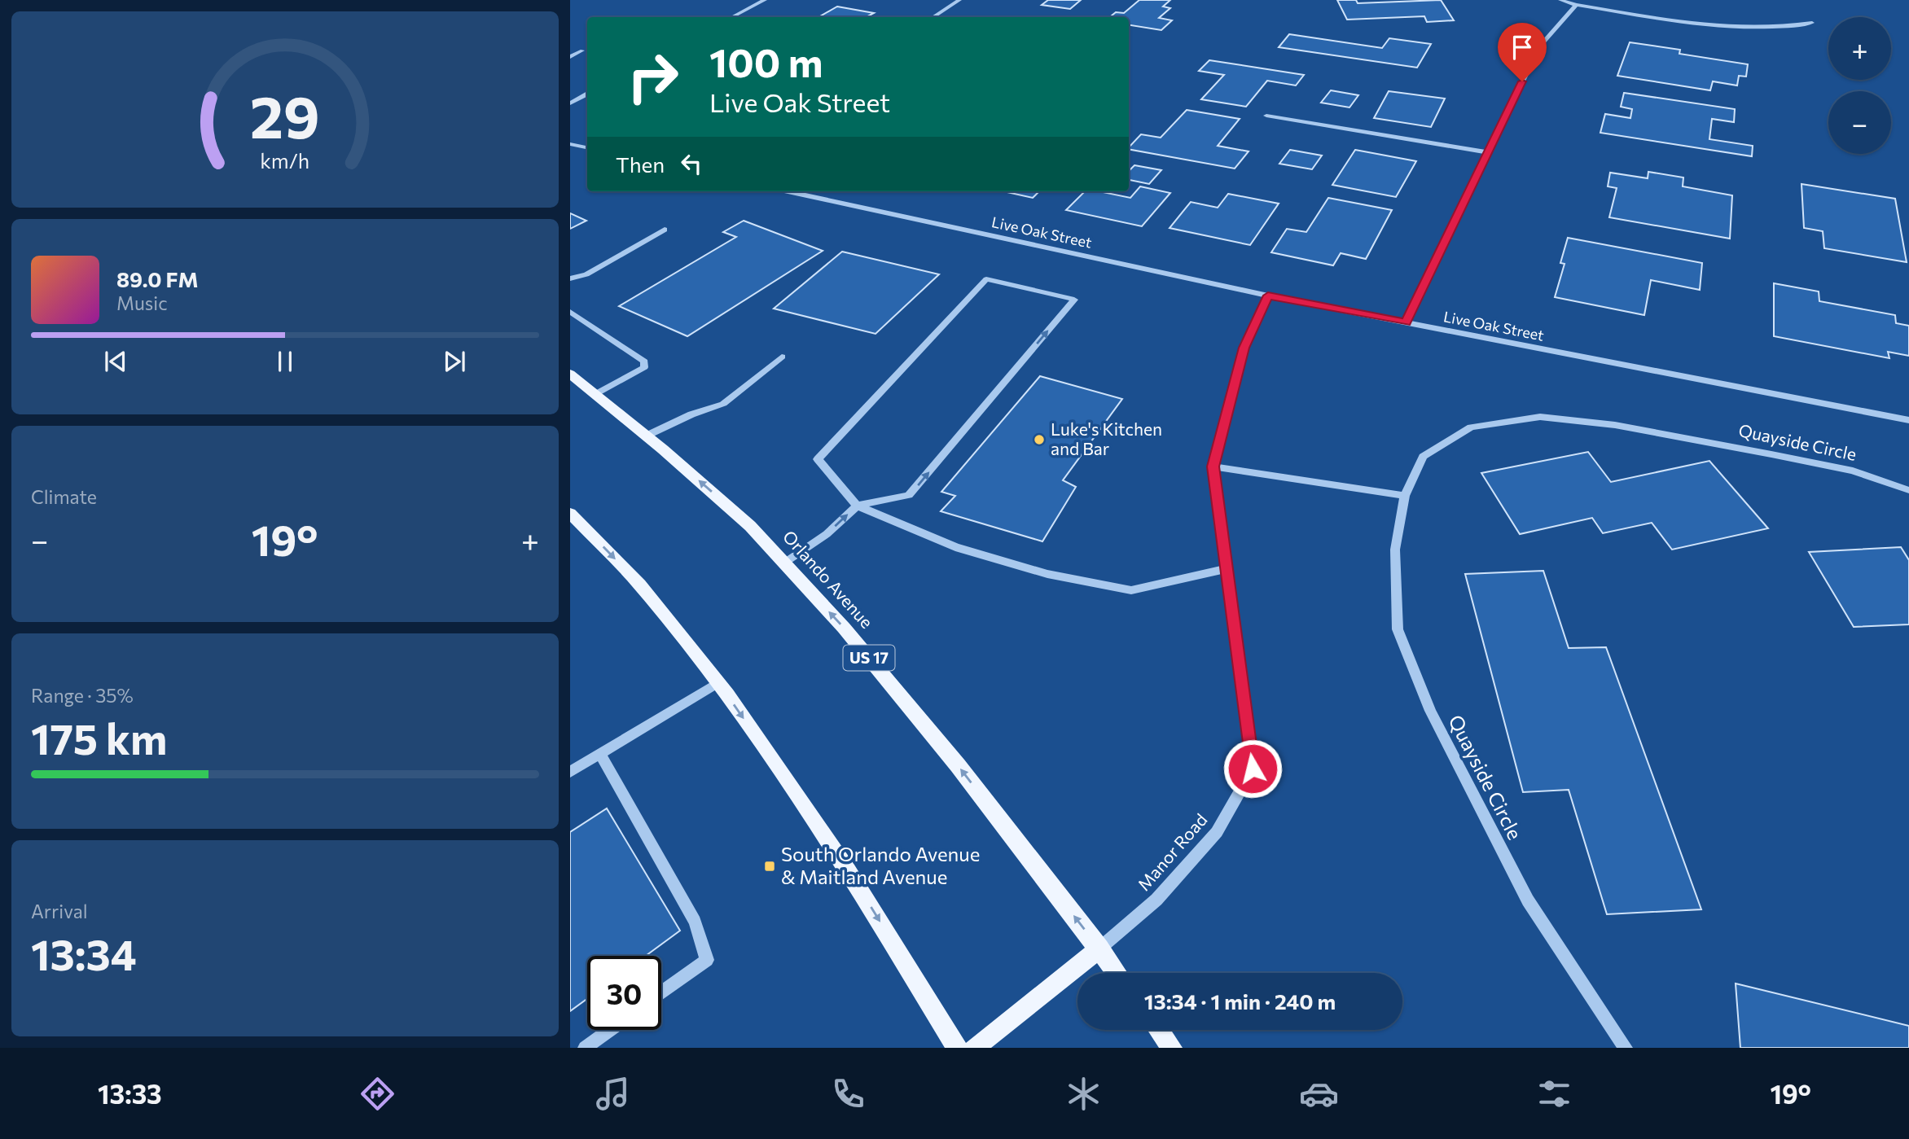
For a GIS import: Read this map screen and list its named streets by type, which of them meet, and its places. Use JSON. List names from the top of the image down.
{
  "streets": {
    "main road": ["Orlando Avenue", "US 17"],
    "street": ["Live Oak Street", "Quayside Circle", "Manor Road"]
  },
  "crossings": [
    ["Live Oak Street", "Manor Road"],
    ["Orlando Avenue", "Manor Road"]
  ],
  "one_way": ["Orlando Avenue"],
  "places": {
    "other": ["Luke's Kitchen and Bar"],
    "transit": ["South Orlando Avenue & Maitland Avenue"]
  },
  "page": {
    "map_buttons": ["+", "−"],
    "turn": ["100 m", "Live Oak Street"],
    "then": "Then",
    "song": ["89.0 FM", "Music"],
    "tile": [
      "Climate",
      ["Range · 35%", "175 km"],
      ["Arrival", "13:34"]
    ],
    "heat": ["−", "19°", "+"],
    "limit": "30",
    "trip": "13:34 · 1 min · 240 m",
    "tabs": ["13:33", "19°"],
    "gauge": ["29", "km/h"]
  }
}
